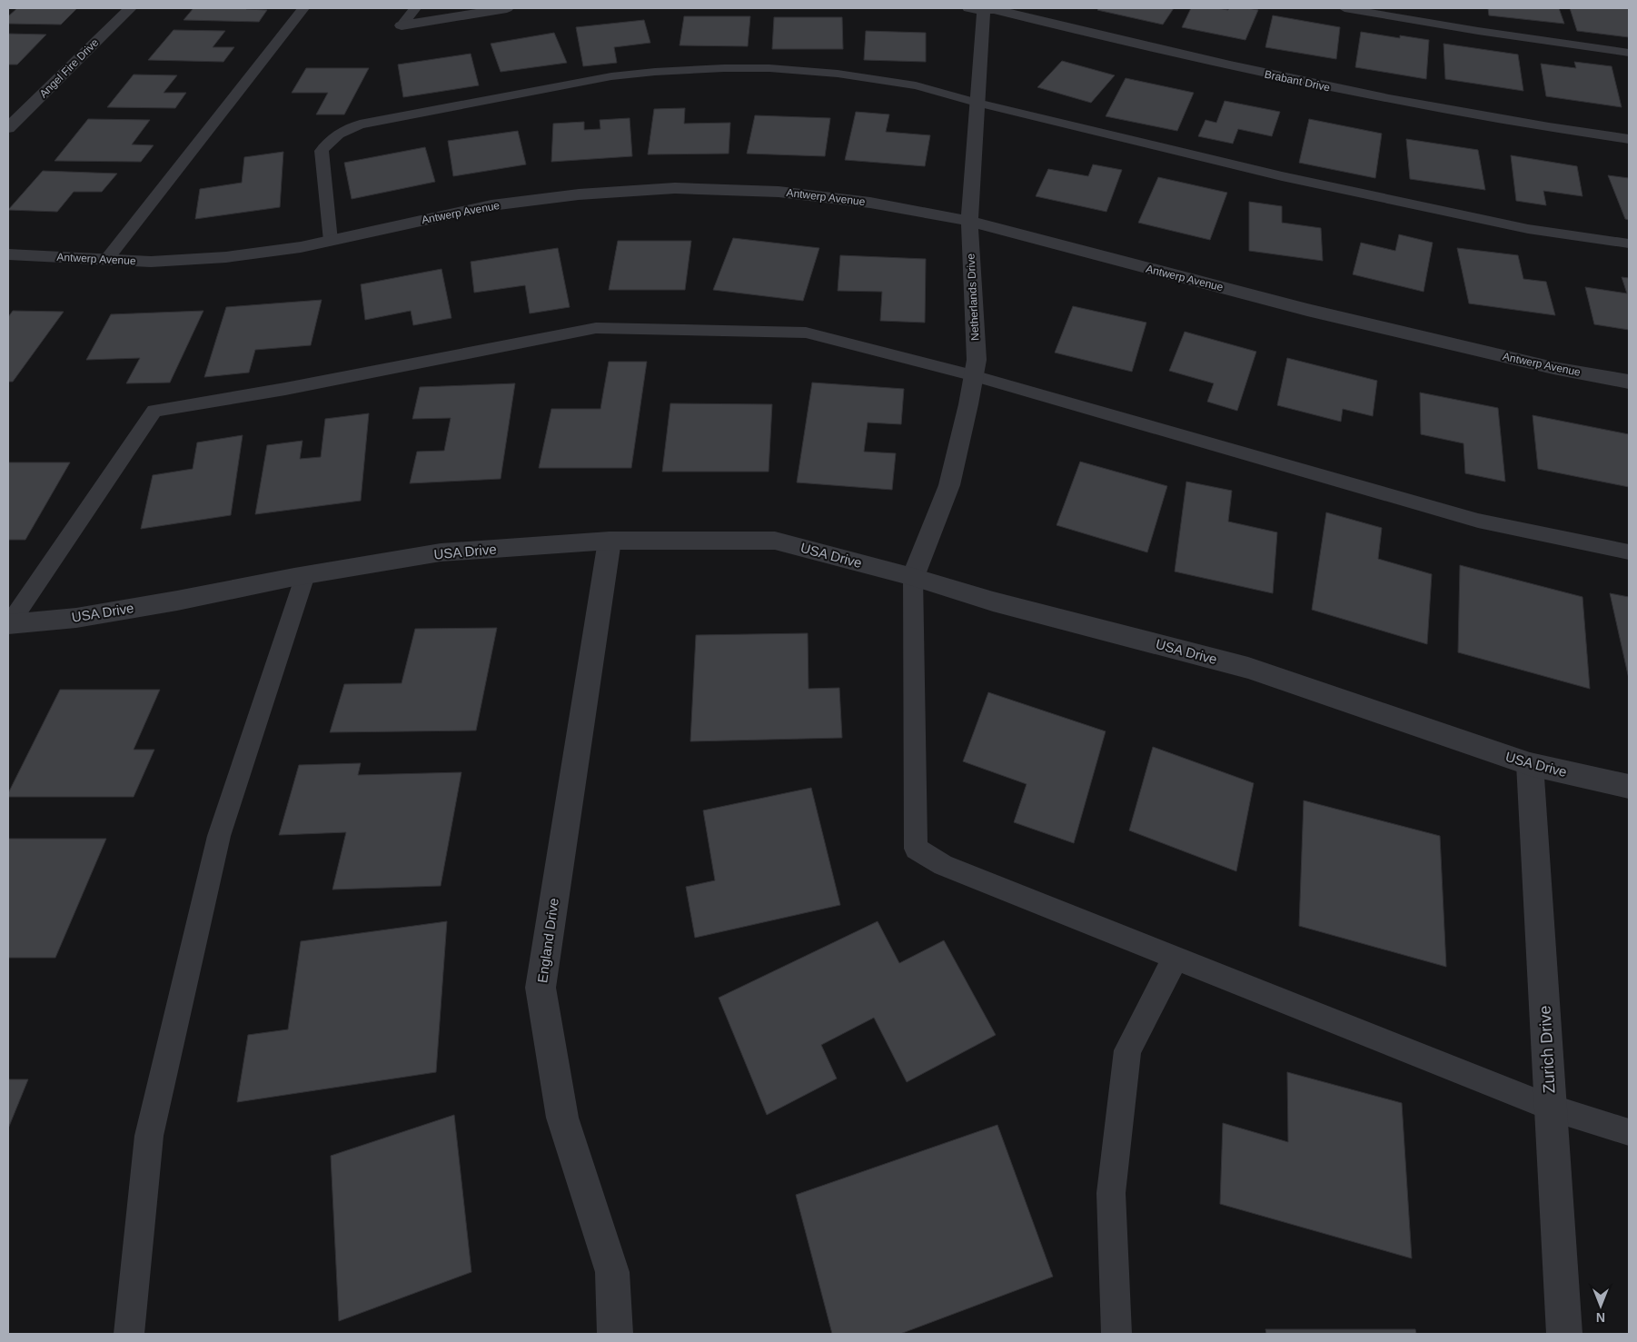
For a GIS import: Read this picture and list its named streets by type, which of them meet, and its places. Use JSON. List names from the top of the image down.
{
  "streets": {
    "street": [
      "Angel Fire Drive",
      "Brabant Drive",
      "Antwerp Avenue",
      "Netherlands Drive",
      "USA Drive",
      "England Drive",
      "Zurich Drive"
    ]
  },
  "crossings": [
    ["Brabant Drive", "Netherlands Drive"],
    ["Antwerp Avenue", "Netherlands Drive"],
    ["Netherlands Drive", "USA Drive"],
    ["USA Drive", "England Drive"],
    ["USA Drive", "Zurich Drive"]
  ],
  "north": "bottom"
}
